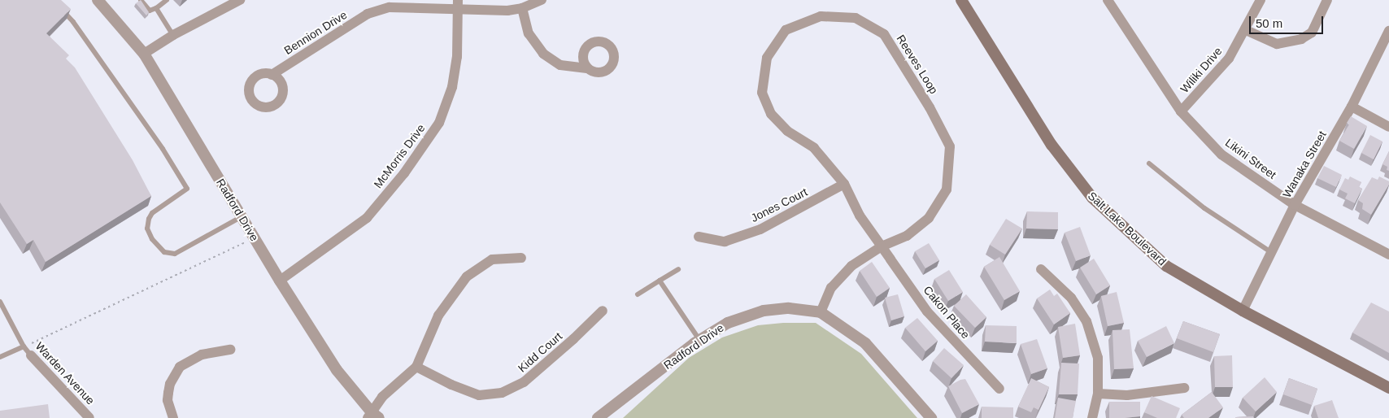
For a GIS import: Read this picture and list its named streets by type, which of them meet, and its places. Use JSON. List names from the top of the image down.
{
  "streets": {
    "main road": ["Salt Lake Boulevard"],
    "street": [
      "Bennion Drive",
      "Reeves Loop",
      "Wiliki Drive",
      "McMorris Drive",
      "Likini Street",
      "Wanaka Street",
      "Jones Court",
      "Radford Drive",
      "Cakon Place",
      "Kidd Court",
      "Warden Avenue"
    ]
  },
  "crossings": [
    ["Bennion Drive", "McMorris Drive"],
    ["Reeves Loop", "Jones Court"],
    ["Reeves Loop", "Radford Drive"],
    ["Reeves Loop", "Cakon Place"],
    ["Wiliki Drive", "Likini Street"],
    ["McMorris Drive", "Radford Drive"],
    ["Likini Street", "Wanaka Street"],
    ["Wanaka Street", "Salt Lake Boulevard"]
  ],
  "scale_bar": "50 m"
}
